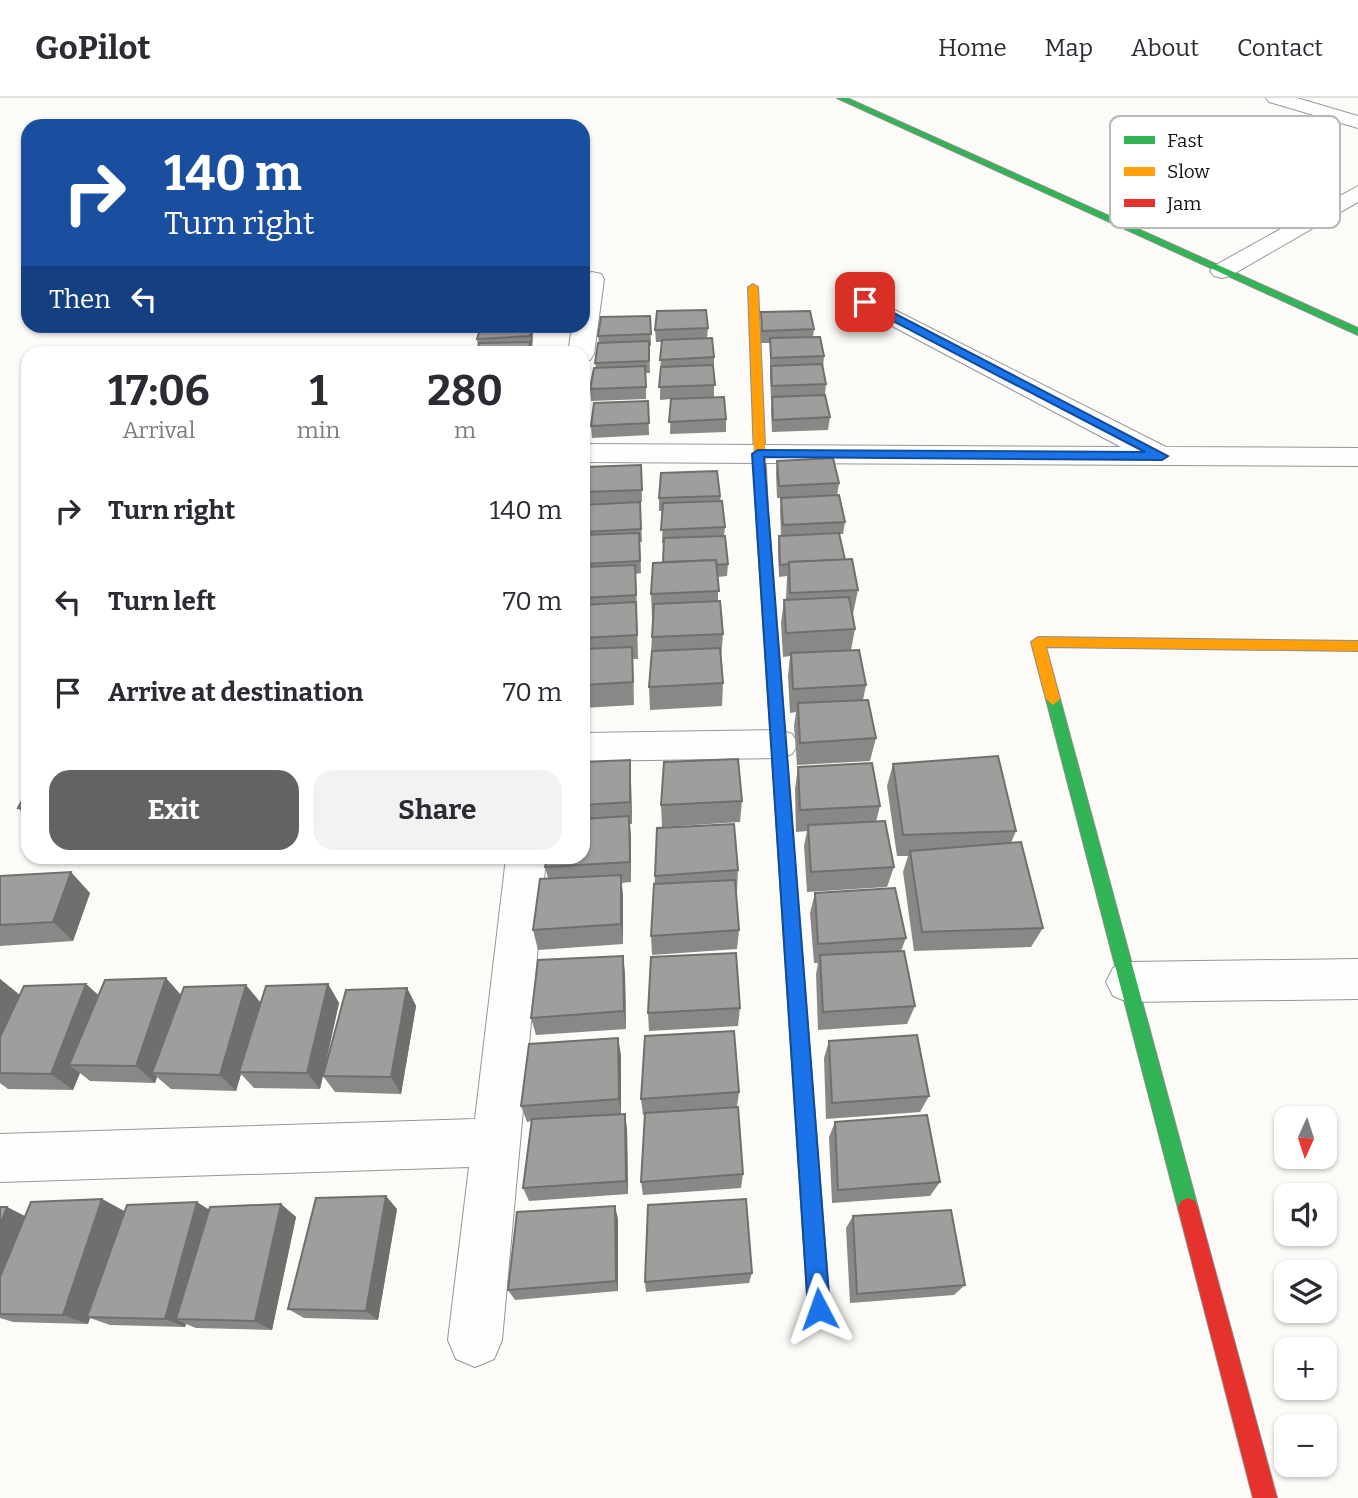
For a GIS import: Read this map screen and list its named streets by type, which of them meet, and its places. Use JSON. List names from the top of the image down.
{
  "legend": ["Fast", "Slow", "Jam"],
  "north": "bottom",
  "page": {
    "header": "GoPilot",
    "nav": [
      "Home",
      "Map",
      "About",
      "Contact"
    ],
    "turn": ["140 m", "Turn right"],
    "then": "Then",
    "eta": [
      "17:06",
      "Arrival",
      "1",
      "min",
      "280",
      "m"
    ],
    "list": [
      {
        "name": "Turn right",
        "value": "140 m"
      },
      {
        "name": "Turn left",
        "value": "70 m"
      },
      {
        "name": "Arrive at destination",
        "value": "70 m"
      }
    ],
    "buttons": ["Exit", "Share"],
    "map_buttons": ["+", "−"]
  }
}
